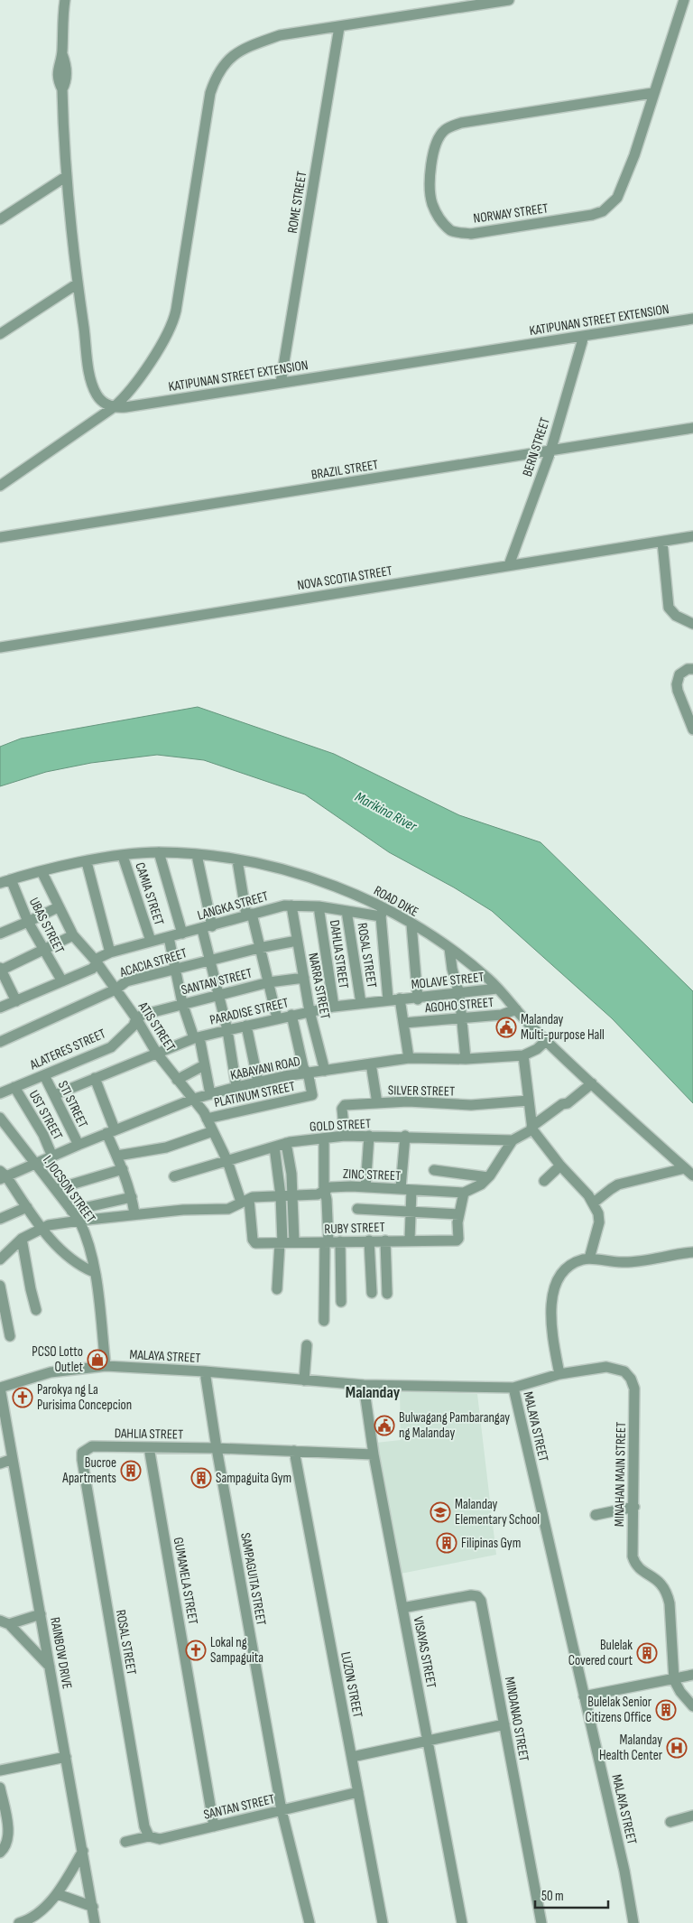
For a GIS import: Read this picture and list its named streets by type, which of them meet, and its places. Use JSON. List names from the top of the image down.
{
  "streets": {
    "street": [
      "ROME STREET",
      "NORWAY STREET",
      "KATIPUNAN STREET EXTENSION",
      "BERN STREET",
      "BRAZIL STREET",
      "NOVA SCOTIA STREET",
      "CAMIA STREET",
      "ROAD DIKE",
      "LANGKA STREET",
      "UBAS STREET",
      "DAHLIA STREET",
      "ROSAL STREET",
      "ACACIA STREET",
      "MOLAVE STREET",
      "SANTAN STREET",
      "NARRA STREET",
      "AGOHO STREET",
      "PARADISE STREET",
      "ATIS STREET",
      "ALATERES STREET",
      "KABAYANI ROAD",
      "SILVER STREET",
      "PLATINUM STREET",
      "STI STREET",
      "UST STREET",
      "GOLD STREET",
      "ZINC STREET",
      "I. JOCSON STREET",
      "RUBY STREET",
      "MALAYA STREET",
      "MINAHAN MAIN STREET",
      "SAMPAGUITA STREET",
      "GUMAMELA STREET",
      "VISAYAS STREET",
      "RAINBOW DRIVE",
      "LUZON STREET",
      "MINDANAO STREET"
    ]
  },
  "crossings": [
    ["ROME STREET", "KATIPUNAN STREET EXTENSION"],
    ["KATIPUNAN STREET EXTENSION", "BERN STREET"],
    ["BERN STREET", "BRAZIL STREET"],
    ["BERN STREET", "NOVA SCOTIA STREET"],
    ["CAMIA STREET", "ROAD DIKE"],
    ["CAMIA STREET", "LANGKA STREET"],
    ["ROAD DIKE", "LANGKA STREET"],
    ["ROAD DIKE", "UBAS STREET"],
    ["ROAD DIKE", "MOLAVE STREET"],
    ["ROAD DIKE", "AGOHO STREET"],
    ["ROAD DIKE", "ATIS STREET"],
    ["ROAD DIKE", "KABAYANI ROAD"],
    ["LANGKA STREET", "UBAS STREET"],
    ["LANGKA STREET", "DAHLIA STREET"],
    ["LANGKA STREET", "ROSAL STREET"],
    ["LANGKA STREET", "NARRA STREET"],
    ["LANGKA STREET", "ATIS STREET"],
    ["DAHLIA STREET", "ROSAL STREET"],
    ["DAHLIA STREET", "PARADISE STREET"],
    ["DAHLIA STREET", "SAMPAGUITA STREET"],
    ["DAHLIA STREET", "GUMAMELA STREET"],
    ["ROSAL STREET", "SANTAN STREET"],
    ["ROSAL STREET", "PARADISE STREET"],
    ["ACACIA STREET", "NARRA STREET"],
    ["ACACIA STREET", "ATIS STREET"],
    ["MOLAVE STREET", "PARADISE STREET"],
    ["SANTAN STREET", "NARRA STREET"],
    ["SANTAN STREET", "ATIS STREET"],
    ["SANTAN STREET", "ALATERES STREET"],
    ["SANTAN STREET", "SAMPAGUITA STREET"],
    ["SANTAN STREET", "GUMAMELA STREET"],
    ["SANTAN STREET", "LUZON STREET"],
    ["NARRA STREET", "PARADISE STREET"],
    ["NARRA STREET", "KABAYANI ROAD"],
    ["PARADISE STREET", "ATIS STREET"],
    ["PARADISE STREET", "STI STREET"],
    ["ATIS STREET", "ALATERES STREET"],
    ["ATIS STREET", "KABAYANI ROAD"],
    ["ATIS STREET", "PLATINUM STREET"],
    ["ATIS STREET", "GOLD STREET"],
    ["ATIS STREET", "ZINC STREET"],
    ["ATIS STREET", "RUBY STREET"],
    ["ALATERES STREET", "STI STREET"],
    ["ALATERES STREET", "UST STREET"],
    ["KABAYANI ROAD", "PLATINUM STREET"],
    ["KABAYANI ROAD", "STI STREET"],
    ["KABAYANI ROAD", "UST STREET"],
    ["KABAYANI ROAD", "I. JOCSON STREET"],
    ["SILVER STREET", "GOLD STREET"],
    ["ZINC STREET", "I. JOCSON STREET"],
    ["I. JOCSON STREET", "MALAYA STREET"],
    ["MALAYA STREET", "MINAHAN MAIN STREET"],
    ["MALAYA STREET", "SAMPAGUITA STREET"],
    ["MALAYA STREET", "VISAYAS STREET"],
    ["MALAYA STREET", "RAINBOW DRIVE"],
    ["VISAYAS STREET", "MINDANAO STREET"]
  ],
  "districts": ["Malanday"],
  "water": ["Marikina River"],
  "places": {
    "public building": ["Malanday Multi-purpose Hall", "Bulwagang Pambarangay ng Malanday"],
    "shop": ["PCSO Lotto Outlet"],
    "church": ["Parokya ng La Purisima Concepcion", "Lokal ng Sampaguita"],
    "building": [
      "Bucroe Apartments",
      "Sampaguita Gym",
      "Filipinas Gym",
      "Bulelak Covered court",
      "Bulelak Senior Citizens Office"
    ],
    "school or university": ["Malanday Elementary School"],
    "hospital": ["Malanday Health Center"]
  },
  "scale_bar": "50 m"
}
